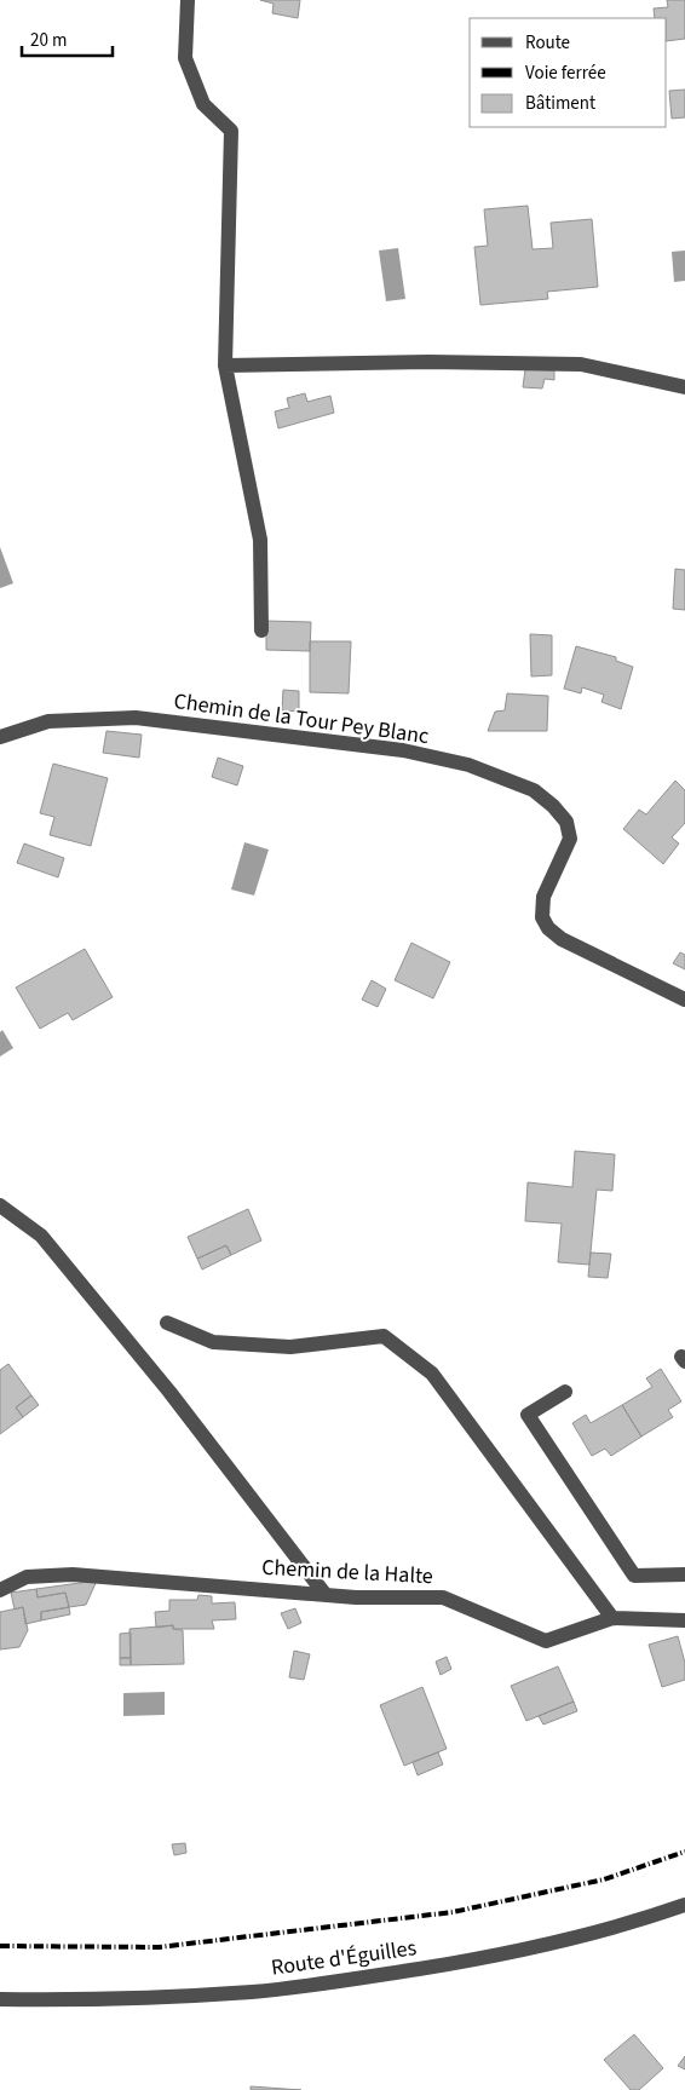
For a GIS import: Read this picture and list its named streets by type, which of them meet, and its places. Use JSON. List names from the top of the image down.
{
  "streets": {
    "street": ["Chemin de la Tour Pey Blanc", "Chemin de la Halte", "Route d'Éguilles"]
  },
  "legend": ["Route", "Voie ferrée", "Bâtiment"],
  "scale_bar": "20 m"
}
